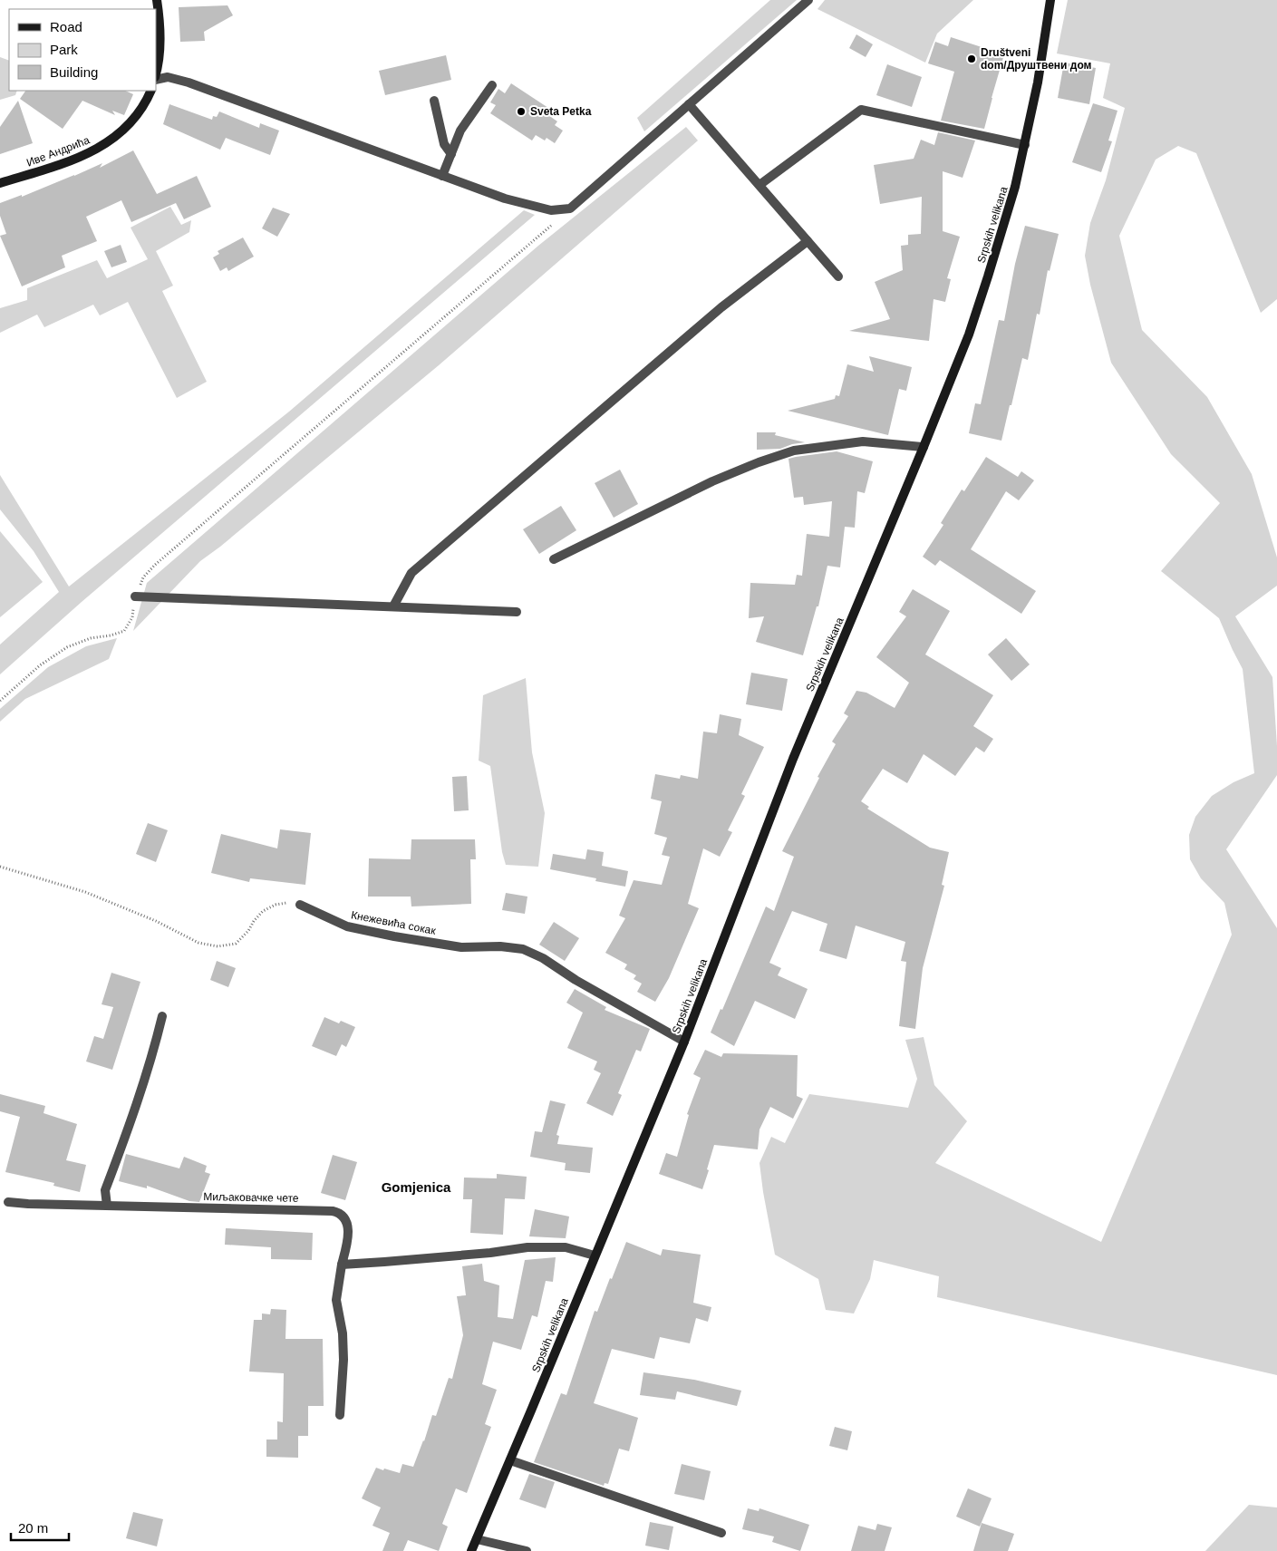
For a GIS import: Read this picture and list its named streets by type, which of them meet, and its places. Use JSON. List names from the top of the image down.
{
  "streets": {
    "main road": ["Иве Андрића", "Srpskih velikana"],
    "street": ["Кнежевића сокак", "Миљаковачке чете"]
  },
  "crossings": [
    ["Srpskih velikana", "Кнежевића сокак"]
  ],
  "districts": ["Gomjenica"],
  "places": ["Društveni dom/Друштвени дом", "Sveta Petka"],
  "legend": ["Road", "Park", "Building"],
  "scale_bar": "20 m"
}
